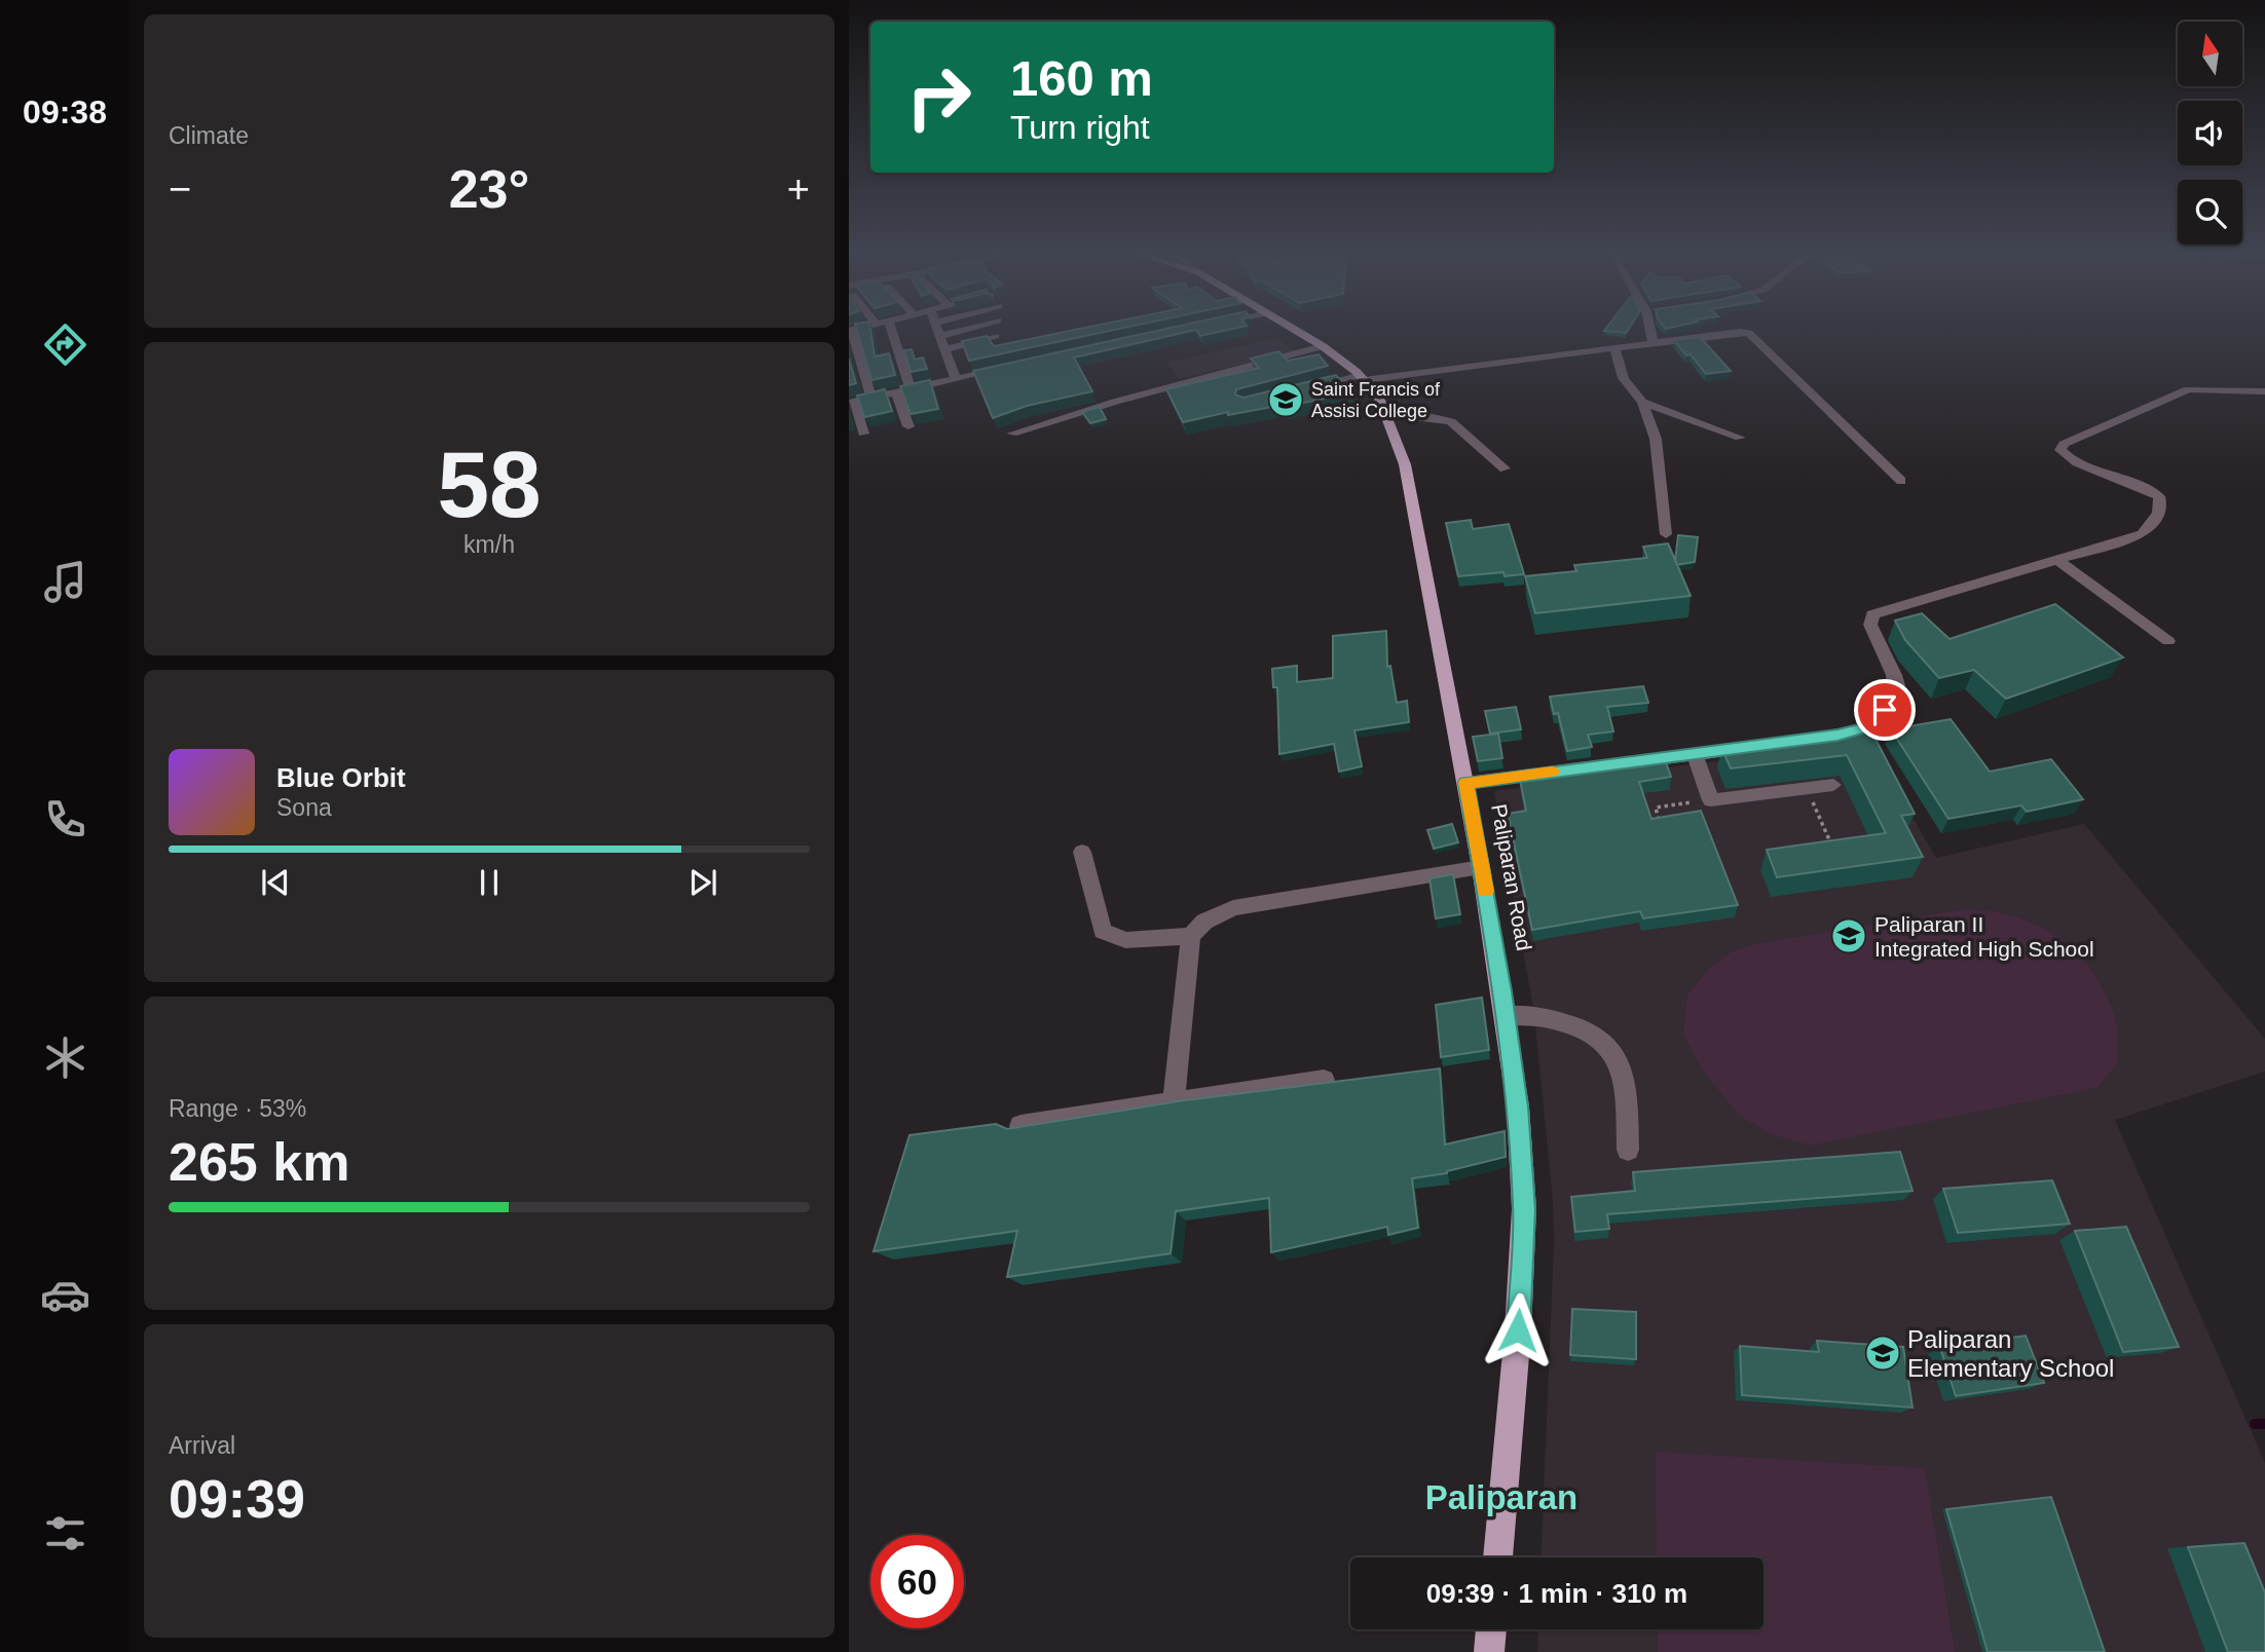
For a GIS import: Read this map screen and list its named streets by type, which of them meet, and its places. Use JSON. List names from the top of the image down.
{
  "streets": {
    "main road": ["Paliparan Road"]
  },
  "districts": ["Paliparan"],
  "places": {
    "school or university": ["Saint Francis of Assisi College", "Paliparan II Integrated High School", "Paliparan Elementary School"]
  },
  "north": "top",
  "page": {
    "tabs": "09:38",
    "tile": [
      "Climate",
      ["58", "km/h"],
      ["Range · 53%", "265 km"],
      ["Arrival", "09:39"]
    ],
    "turn": ["160 m", "Turn right"],
    "heat": ["−", "23°", "+"],
    "song": ["Blue Orbit", "Sona"],
    "limit": "60",
    "trip": "09:39 · 1 min · 310 m"
  }
}
